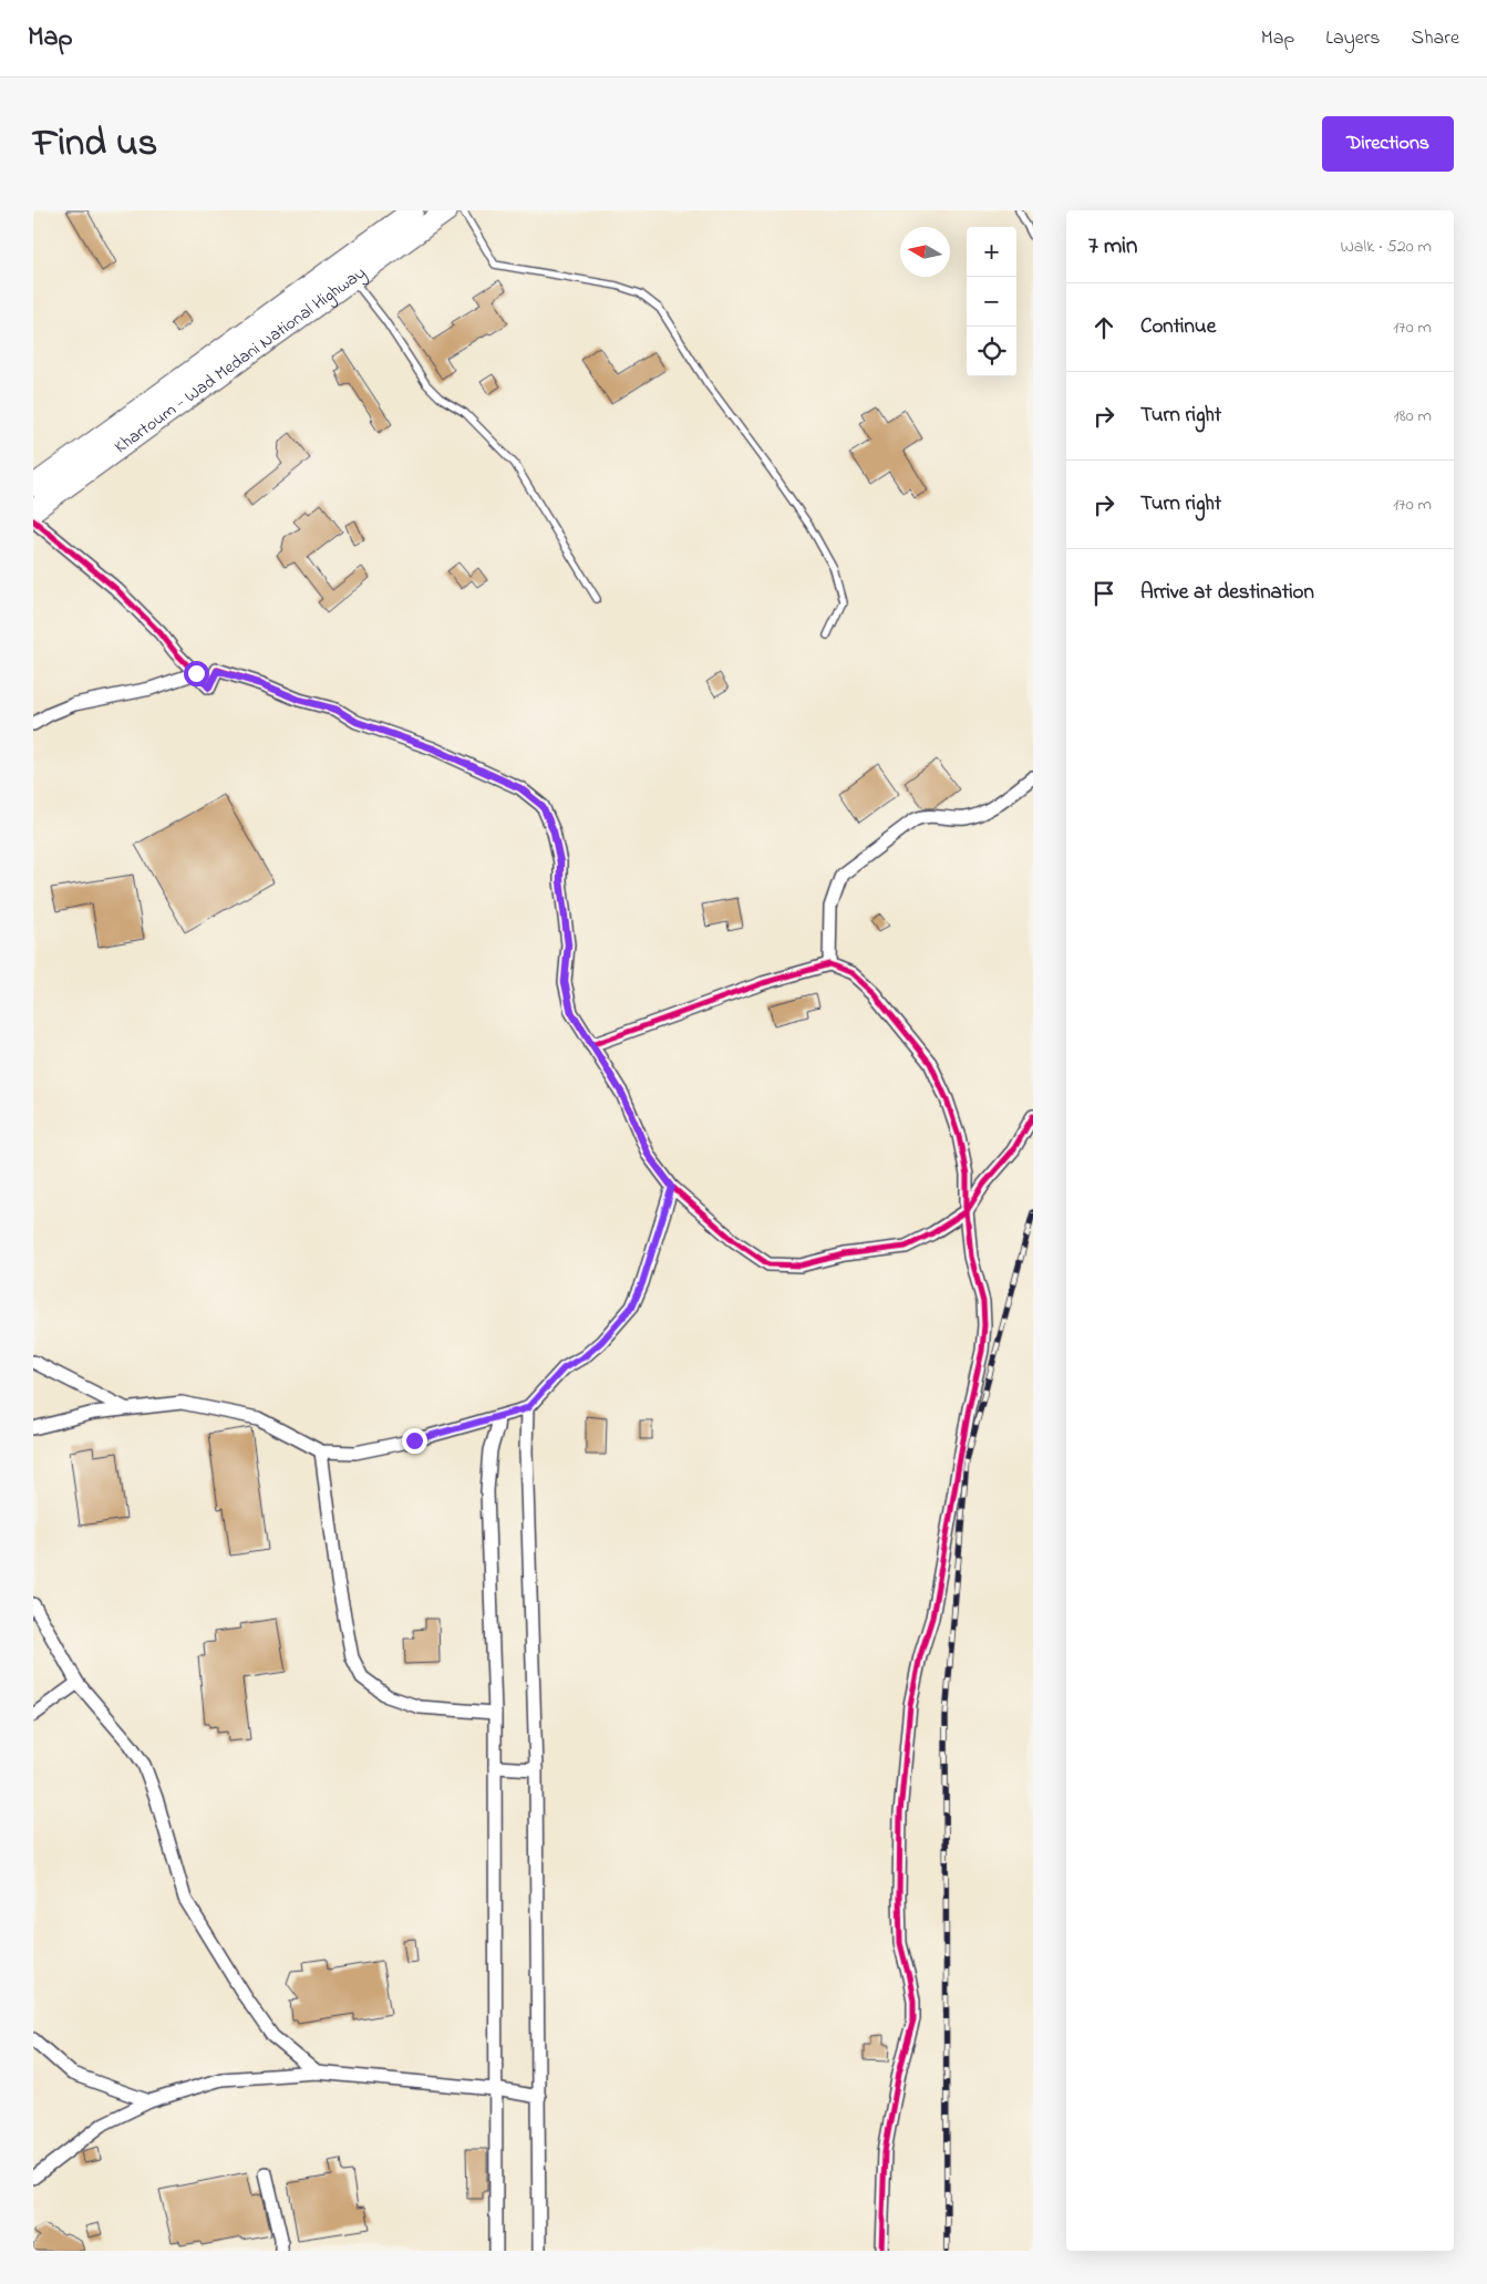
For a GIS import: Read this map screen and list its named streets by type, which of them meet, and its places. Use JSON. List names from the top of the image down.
{
  "streets": {
    "highway": ["Khartoum - Wad Medani National Highway"]
  },
  "north": "left",
  "page": {
    "header": "Map",
    "nav": ["Map", "Layers", "Share"],
    "title": "Find us",
    "buttons": "Directions",
    "heading": ["7 min", "Walk · 520 m"],
    "map_buttons": ["+", "−"],
    "list": [
      ["Continue", "170 m"],
      ["Turn right", "180 m"],
      ["Turn right", "170 m"],
      "Arrive at destination"
    ]
  }
}
